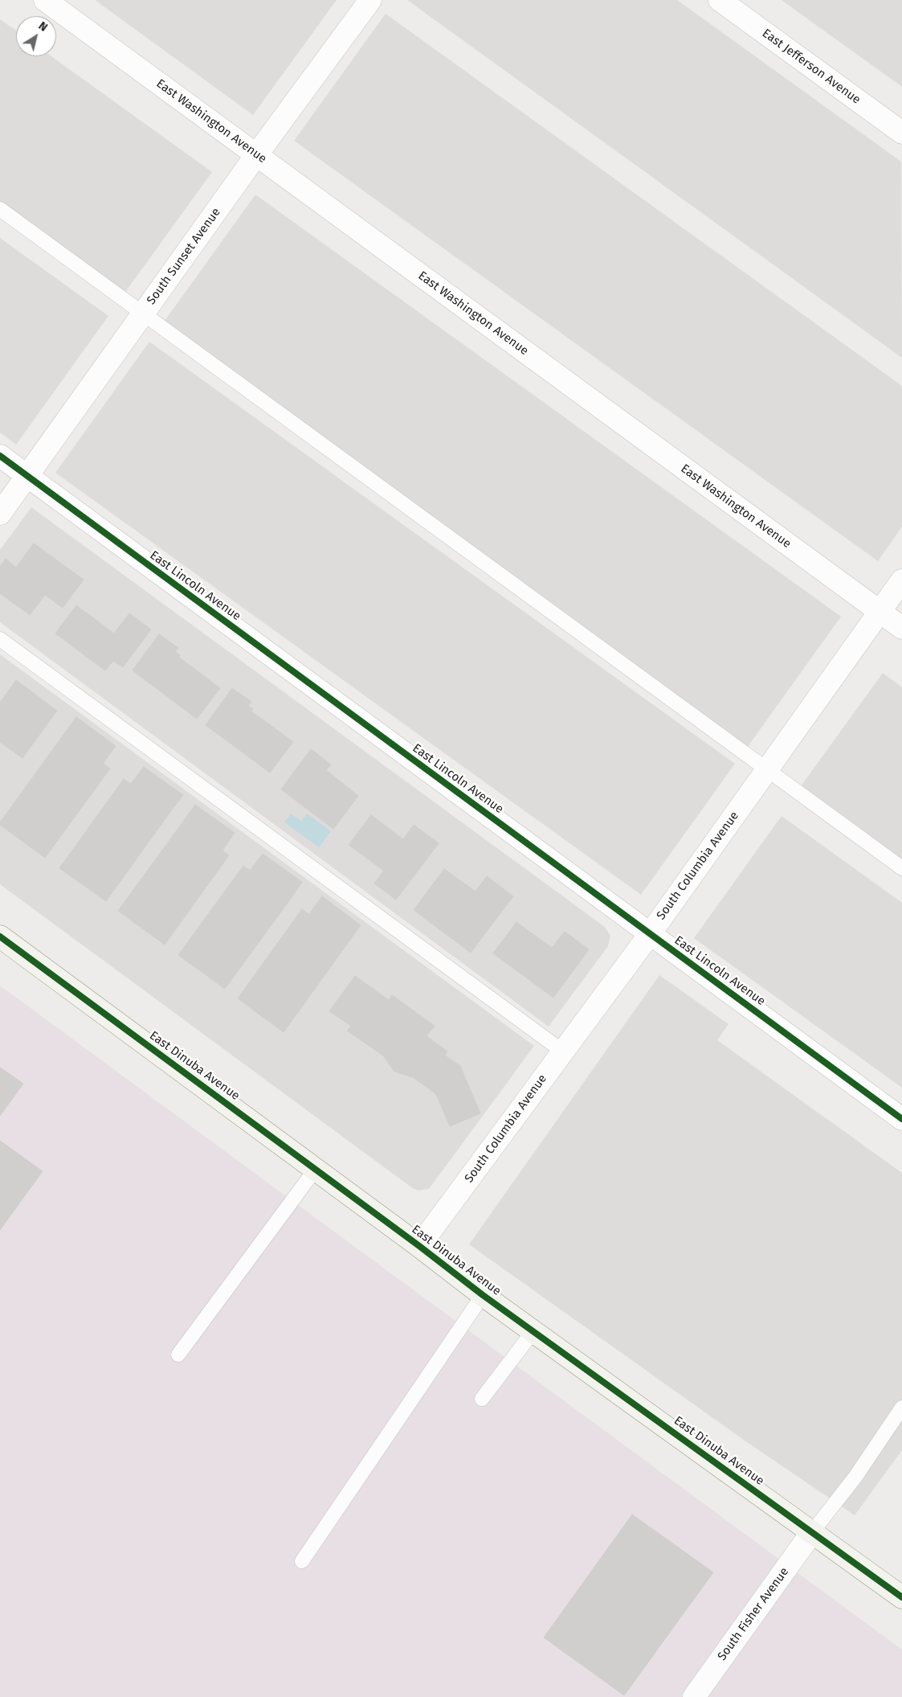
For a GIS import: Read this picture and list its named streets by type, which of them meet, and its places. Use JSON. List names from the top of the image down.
{
  "streets": {
    "street": [
      "East Jefferson Avenue",
      "East Washington Avenue",
      "South Sunset Avenue",
      "East Lincoln Avenue",
      "South Columbia Avenue",
      "East Dinuba Avenue",
      "South Fisher Avenue"
    ]
  },
  "crossings": [
    ["East Washington Avenue", "South Sunset Avenue"],
    ["East Washington Avenue", "South Columbia Avenue"],
    ["South Sunset Avenue", "East Lincoln Avenue"],
    ["East Lincoln Avenue", "South Columbia Avenue"],
    ["South Columbia Avenue", "East Dinuba Avenue"],
    ["East Dinuba Avenue", "South Fisher Avenue"]
  ],
  "north": "top right"
}
